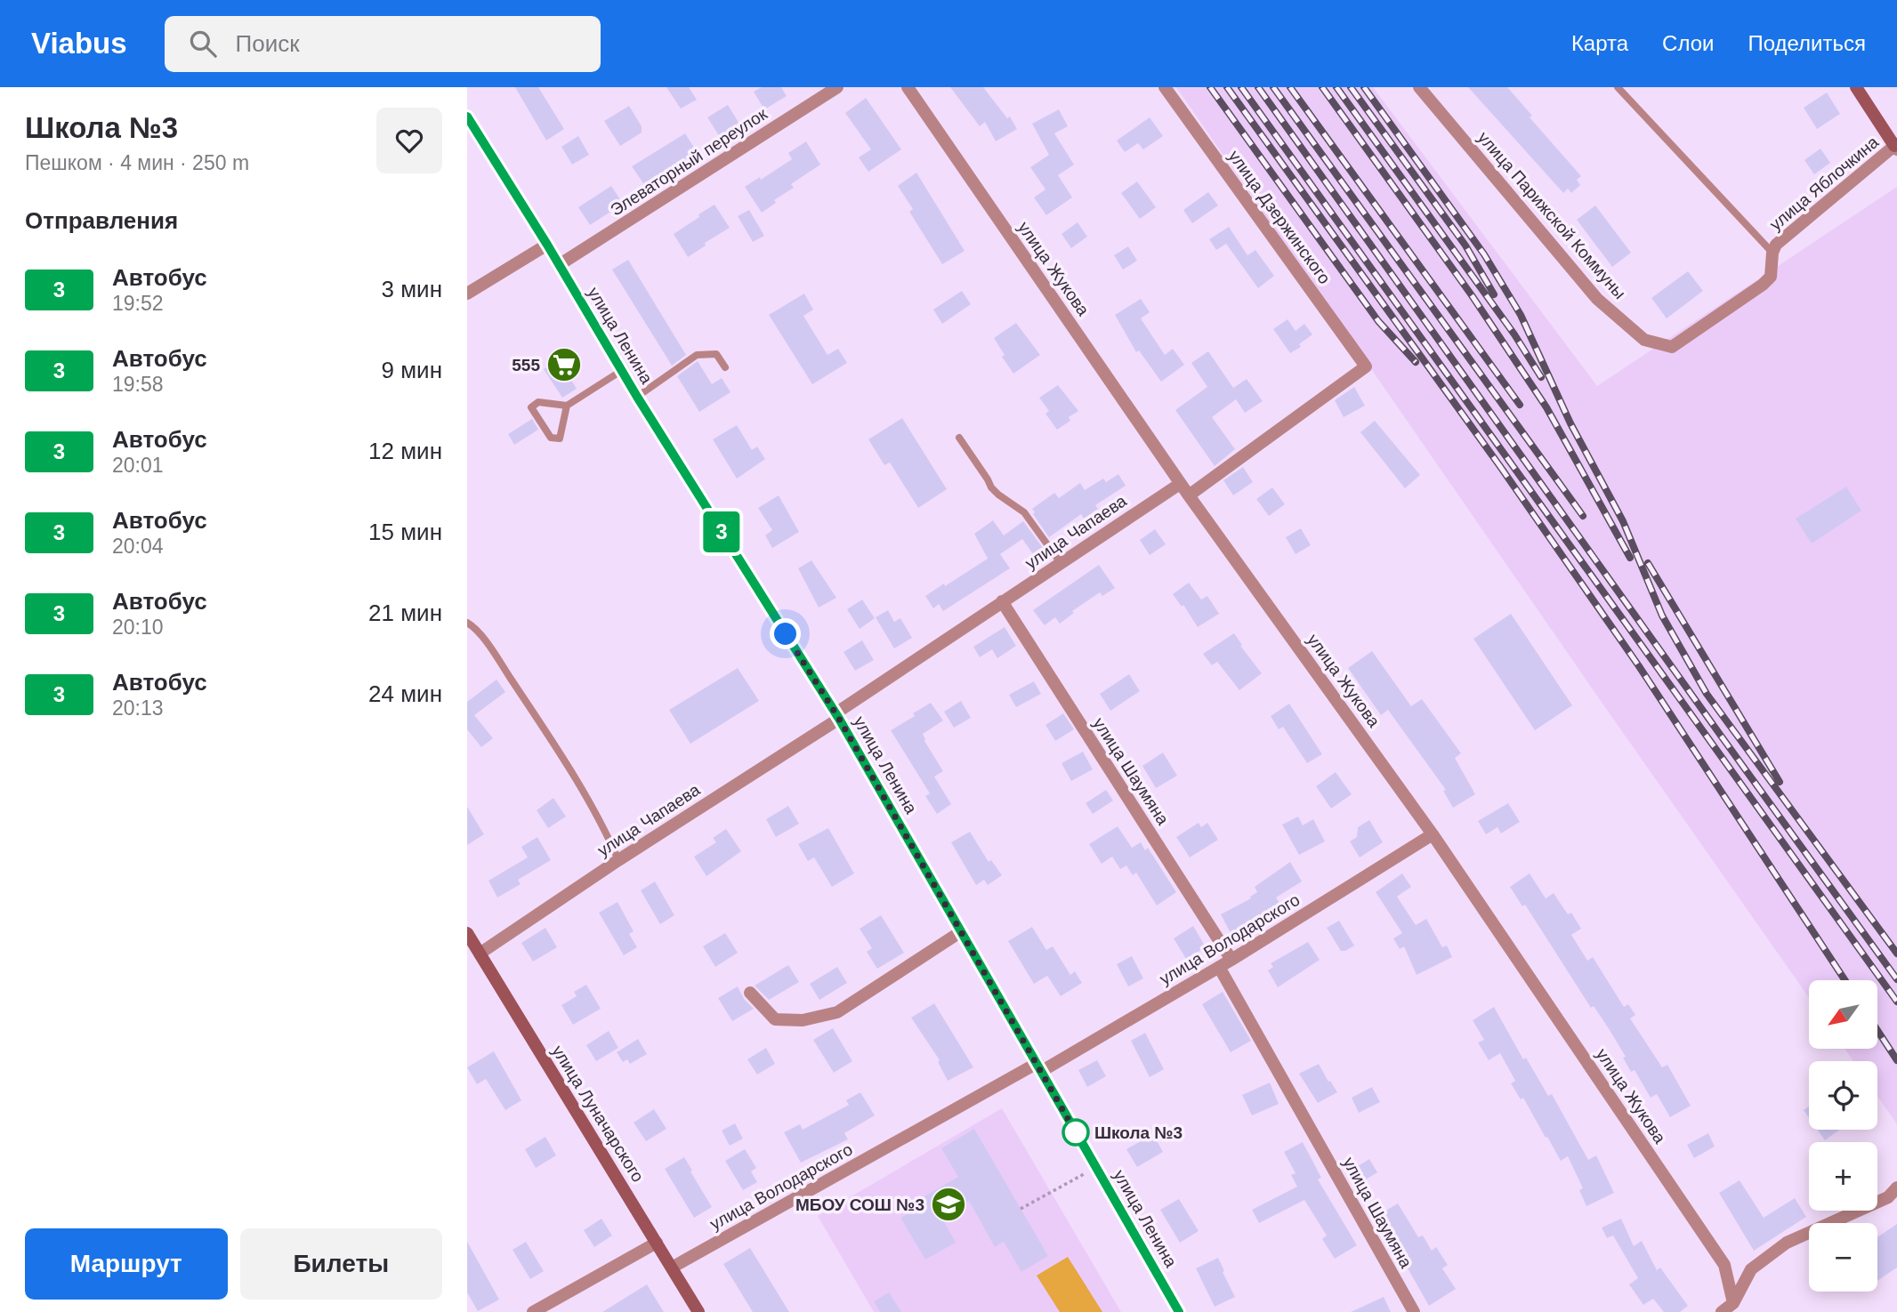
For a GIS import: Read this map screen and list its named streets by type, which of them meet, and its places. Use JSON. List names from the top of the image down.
{
  "streets": {
    "main road": ["улица Ленина", "улица Луначарского"],
    "street": [
      "Элеваторный переулок",
      "улица Яблочкина",
      "улица Парижской Коммуны",
      "улица Дзержинского",
      "улица Жукова",
      "улица Чапаева",
      "улица Шаумяна",
      "улица Володарского"
    ]
  },
  "crossings": [
    ["Элеваторный переулок", "улица Ленина"],
    ["улица Яблочкина", "улица Парижской Коммуны"],
    ["улица Дзержинского", "улица Жукова"],
    ["улица Жукова", "улица Чапаева"],
    ["улица Жукова", "улица Володарского"],
    ["улица Ленина", "улица Чапаева"],
    ["улица Ленина", "улица Володарского"],
    ["улица Чапаева", "улица Шаумяна"],
    ["улица Чапаева", "улица Луначарского"],
    ["улица Шаумяна", "улица Володарского"],
    ["улица Володарского", "улица Луначарского"]
  ],
  "places": {
    "supermarket": ["555"],
    "other": ["Школа №3"],
    "school or university": ["МБОУ СОШ №3"]
  },
  "lines": ["bus line 3"],
  "north": "bottom left",
  "page": {
    "header": "Viabus",
    "search": "Поиск",
    "nav": ["Карта", "Слои", "Поделиться"],
    "heading": [
      ["Школа №3", "Пешком · 4 мин · 250 m"],
      "Отправления"
    ],
    "on_map": "3",
    "list": [
      {
        "mark": "3",
        "name": "Автобус",
        "note": "19:52",
        "value": "3 мин"
      },
      {
        "mark": "3",
        "name": "Автобус",
        "note": "19:58",
        "value": "9 мин"
      },
      {
        "mark": "3",
        "name": "Автобус",
        "note": "20:01",
        "value": "12 мин"
      },
      {
        "mark": "3",
        "name": "Автобус",
        "note": "20:04",
        "value": "15 мин"
      },
      {
        "mark": "3",
        "name": "Автобус",
        "note": "20:10",
        "value": "21 мин"
      },
      {
        "mark": "3",
        "name": "Автобус",
        "note": "20:13",
        "value": "24 мин"
      }
    ],
    "map_buttons": ["+", "−"],
    "buttons": ["Маршрут", "Билеты"]
  }
}
